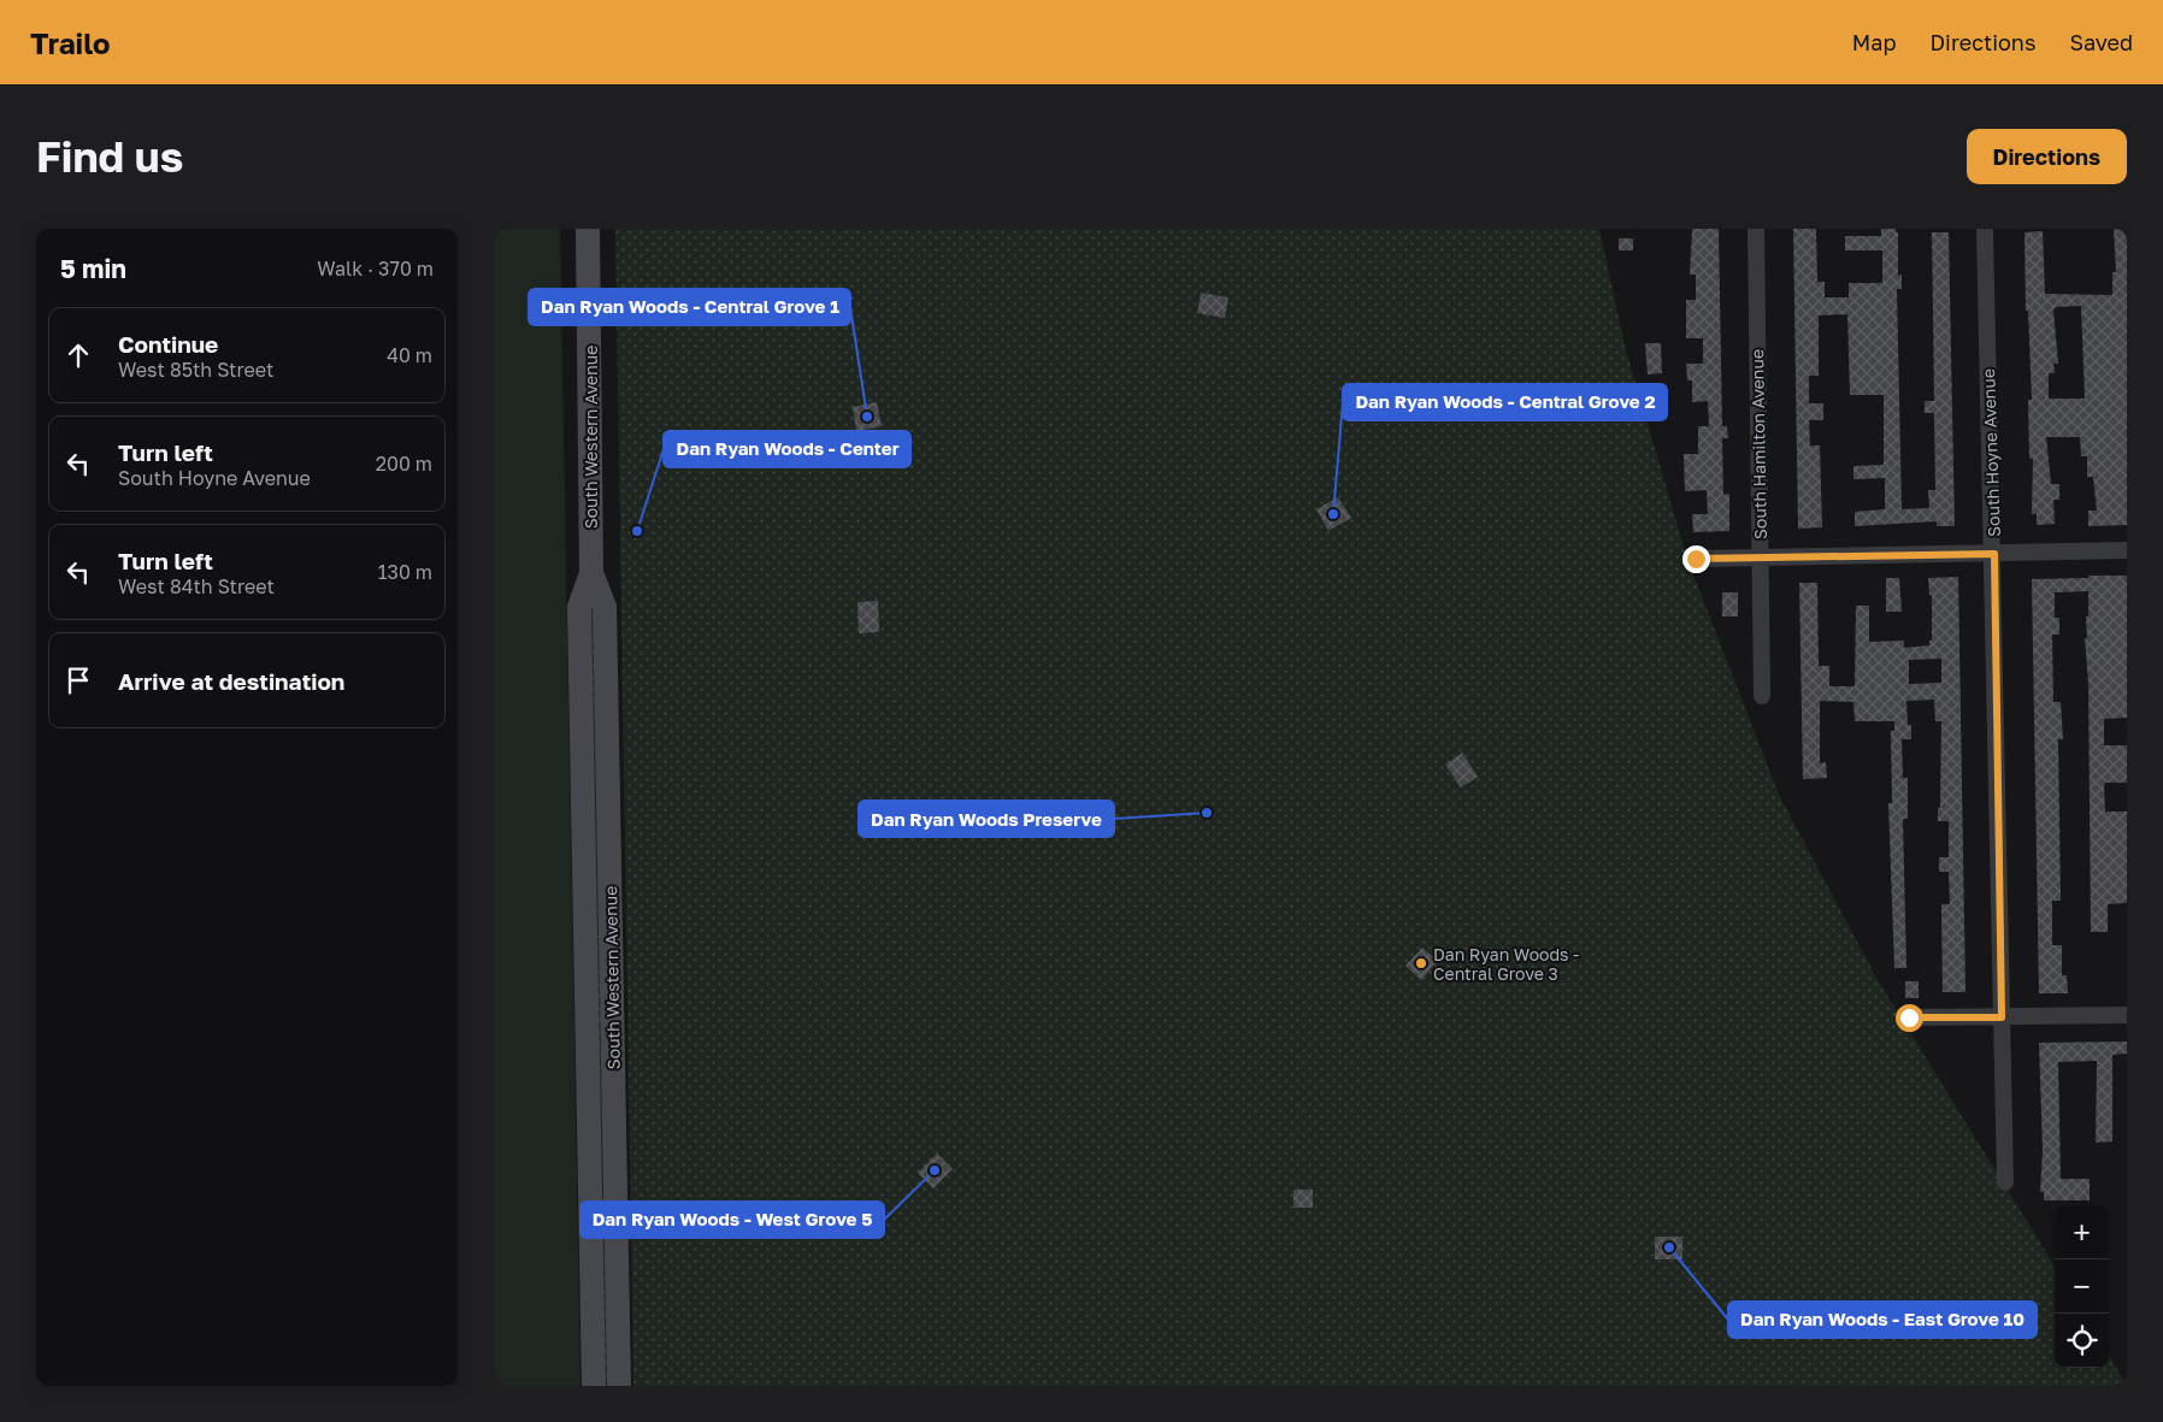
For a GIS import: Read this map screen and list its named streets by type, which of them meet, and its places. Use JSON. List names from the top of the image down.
{
  "streets": {
    "main road": ["South Western Avenue"],
    "street": ["South Hamilton Avenue", "South Hoyne Avenue"]
  },
  "places": [
    "Dan Ryan Woods - Central Grove 1",
    "Dan Ryan Woods - Central Grove 2",
    "Dan Ryan Woods - Center",
    "Dan Ryan Woods Preserve",
    "Dan Ryan Woods - Central Grove 3",
    "Dan Ryan Woods - West Grove 5",
    "Dan Ryan Woods - East Grove 10"
  ],
  "page": {
    "header": "Trailo",
    "nav": ["Map", "Directions", "Saved"],
    "buttons": "Directions",
    "title": "Find us",
    "heading": ["5 min", "Walk · 370 m"],
    "list": [
      ["Continue", "West 85th Street", "40 m"],
      ["Turn left", "South Hoyne Avenue", "200 m"],
      ["Turn left", "West 84th Street", "130 m"],
      "Arrive at destination"
    ],
    "map_buttons": ["+", "−"]
  }
}
